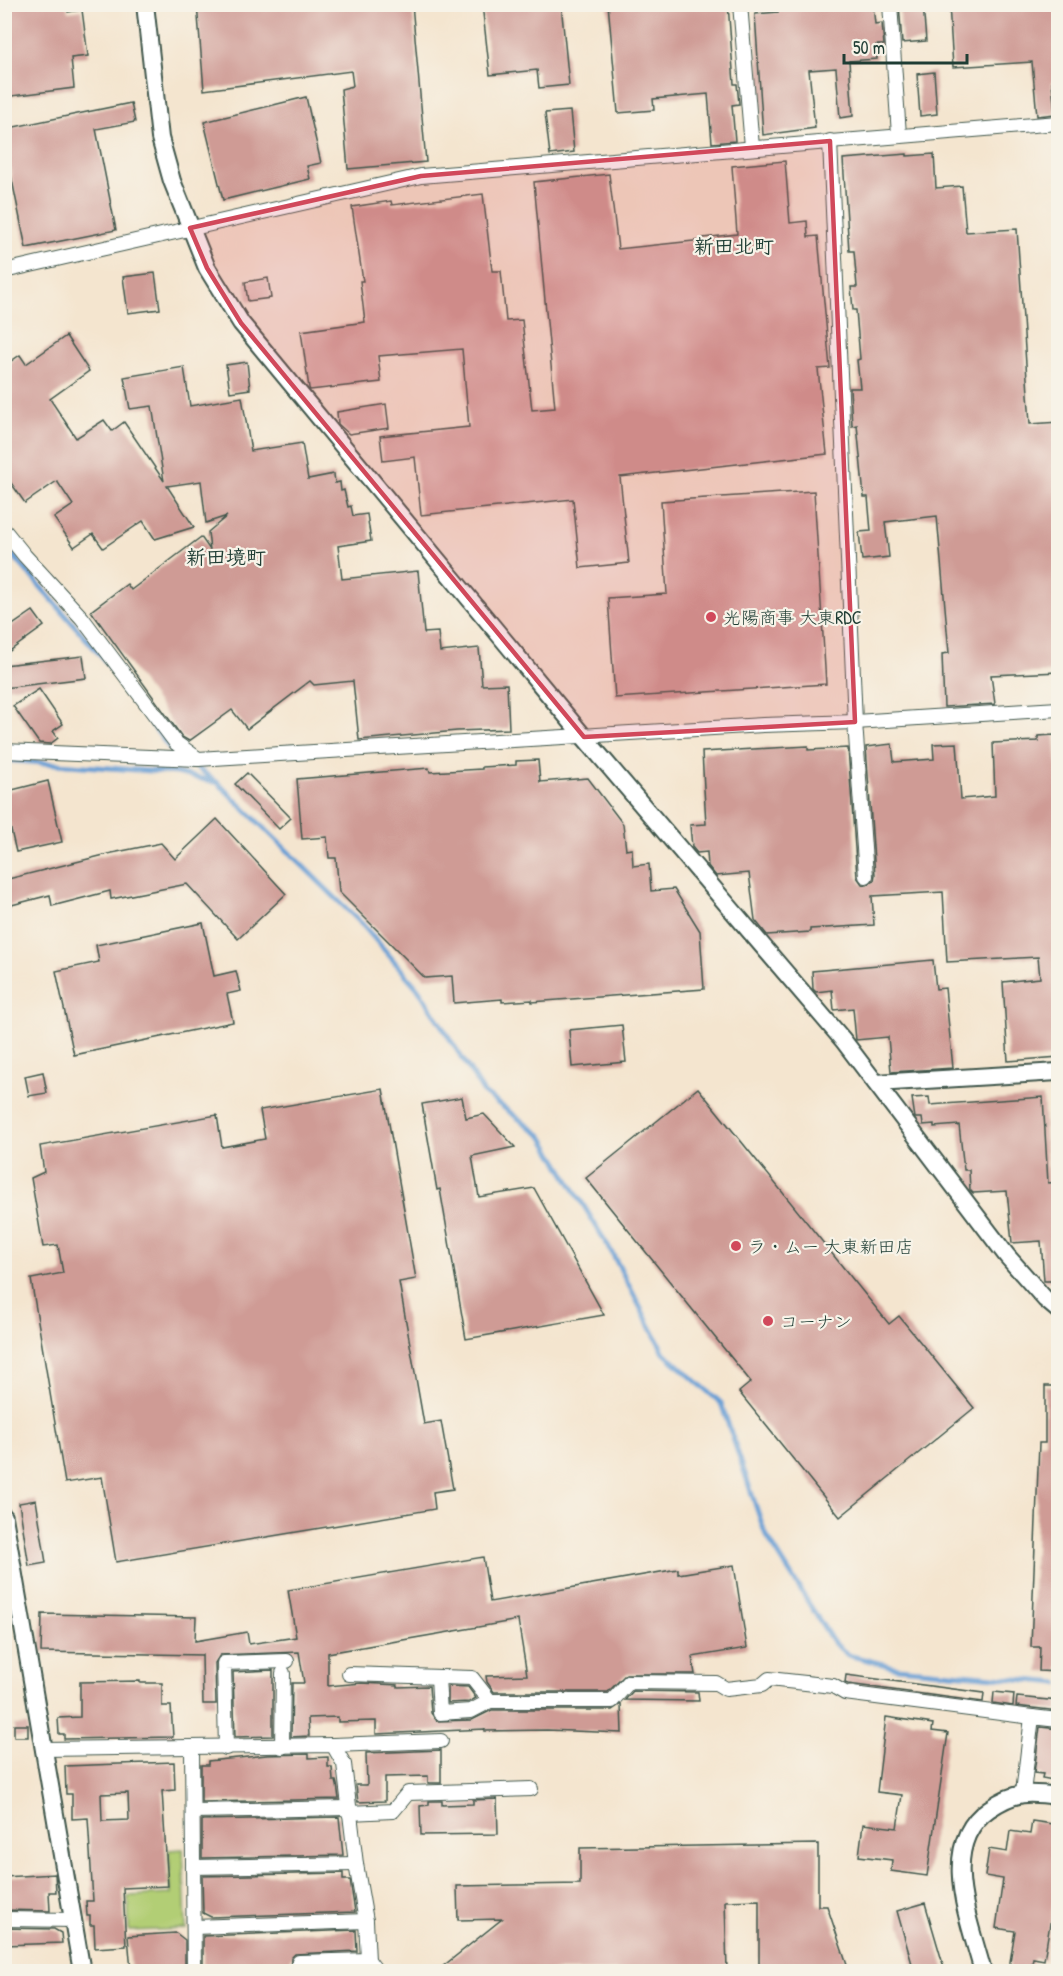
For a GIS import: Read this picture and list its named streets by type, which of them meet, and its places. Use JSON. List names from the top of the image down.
{
  "districts": ["新田北町", "新田境町"],
  "places": ["光陽商事 大東RDC", "ラ・ムー 大東新田店", "コーナン"],
  "scale_bar": "50 m"
}
